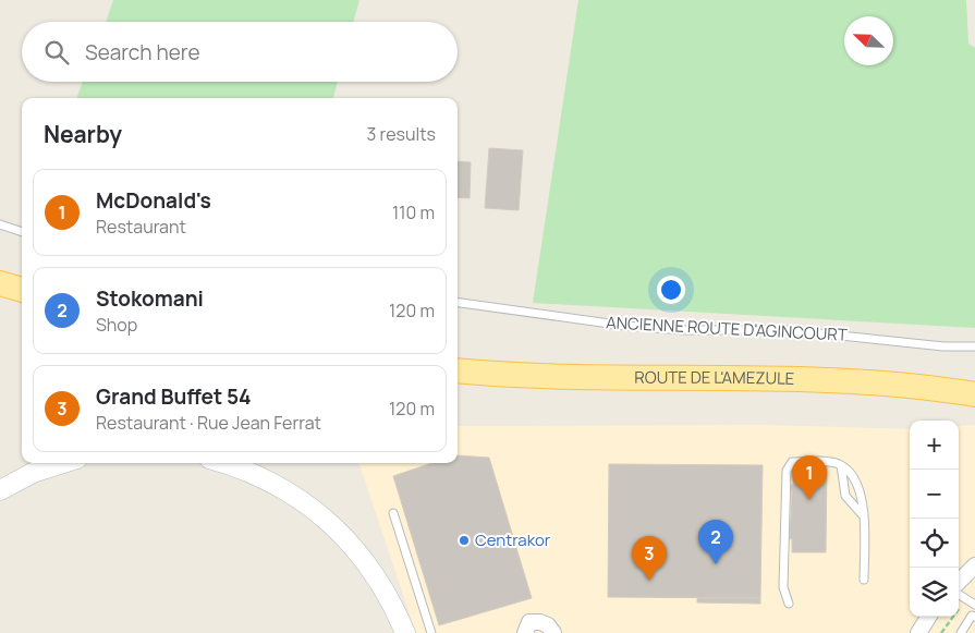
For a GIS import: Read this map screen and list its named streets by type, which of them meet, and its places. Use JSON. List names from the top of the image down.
{
  "streets": {
    "main road": ["ROUTE DE L'AMEZULE"],
    "lane": ["ANCIENNE ROUTE D'AGINCOURT"]
  },
  "places": ["Centrakor"],
  "north": "top left",
  "page": {
    "search": "Search here",
    "heading": ["Nearby", "3 results"],
    "list": [
      {
        "mark": "1",
        "name": "McDonald's",
        "note": "Restaurant",
        "value": "110 m"
      },
      {
        "mark": "2",
        "name": "Stokomani",
        "note": "Shop",
        "value": "120 m"
      },
      {
        "mark": "3",
        "name": "Grand Buffet 54",
        "note": "Restaurant · Rue Jean Ferrat",
        "value": "120 m"
      }
    ],
    "map_buttons": ["+", "−"],
    "pins": ["1", "2", "3"]
  }
}
